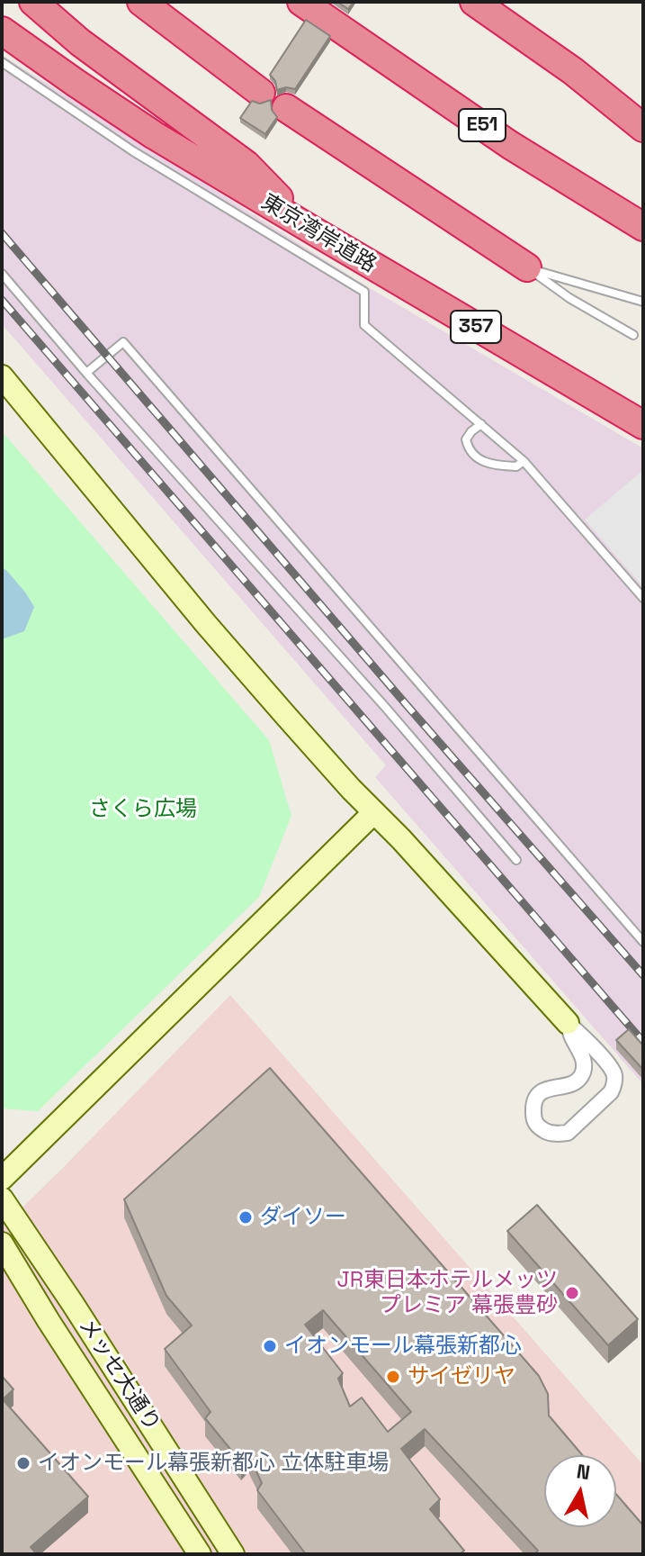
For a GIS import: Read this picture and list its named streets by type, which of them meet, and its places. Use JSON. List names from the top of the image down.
{
  "streets": {
    "highway": ["E51", "東京湾岸道路", "357"],
    "street": ["メッセ大通り"]
  },
  "parks": ["さくら広場"],
  "places": [
    "ダイソー",
    "JR東日本ホテルメッツ プレミア 幕張豊砂",
    "イオンモール幕張新都心",
    "サイゼリヤ",
    "イオンモール幕張新都心 立体駐車場"
  ],
  "north": "top"
}
